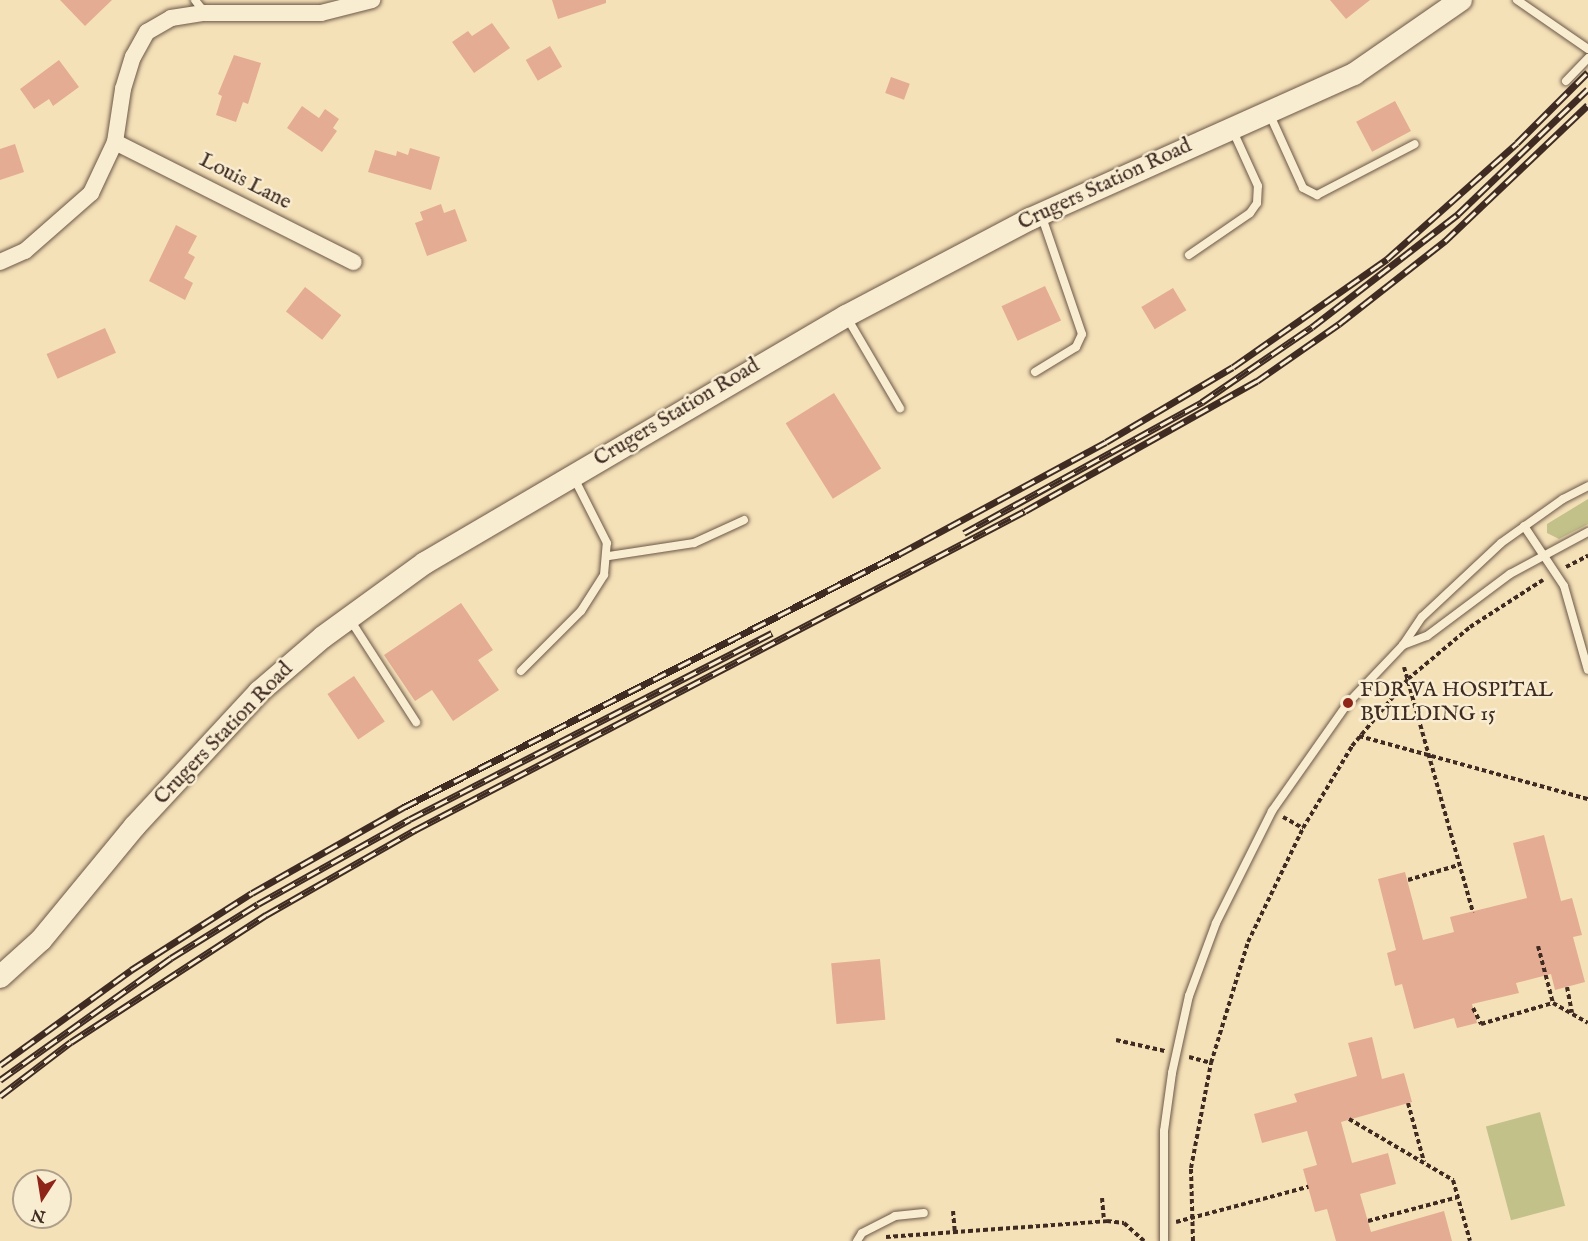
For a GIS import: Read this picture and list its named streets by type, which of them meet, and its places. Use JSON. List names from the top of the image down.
{
  "streets": {
    "street": ["Louis Lane", "Crugers Station Road"]
  },
  "places": ["FDR VA HOSPITAL BUILDING 15"],
  "north": "bottom"
}
